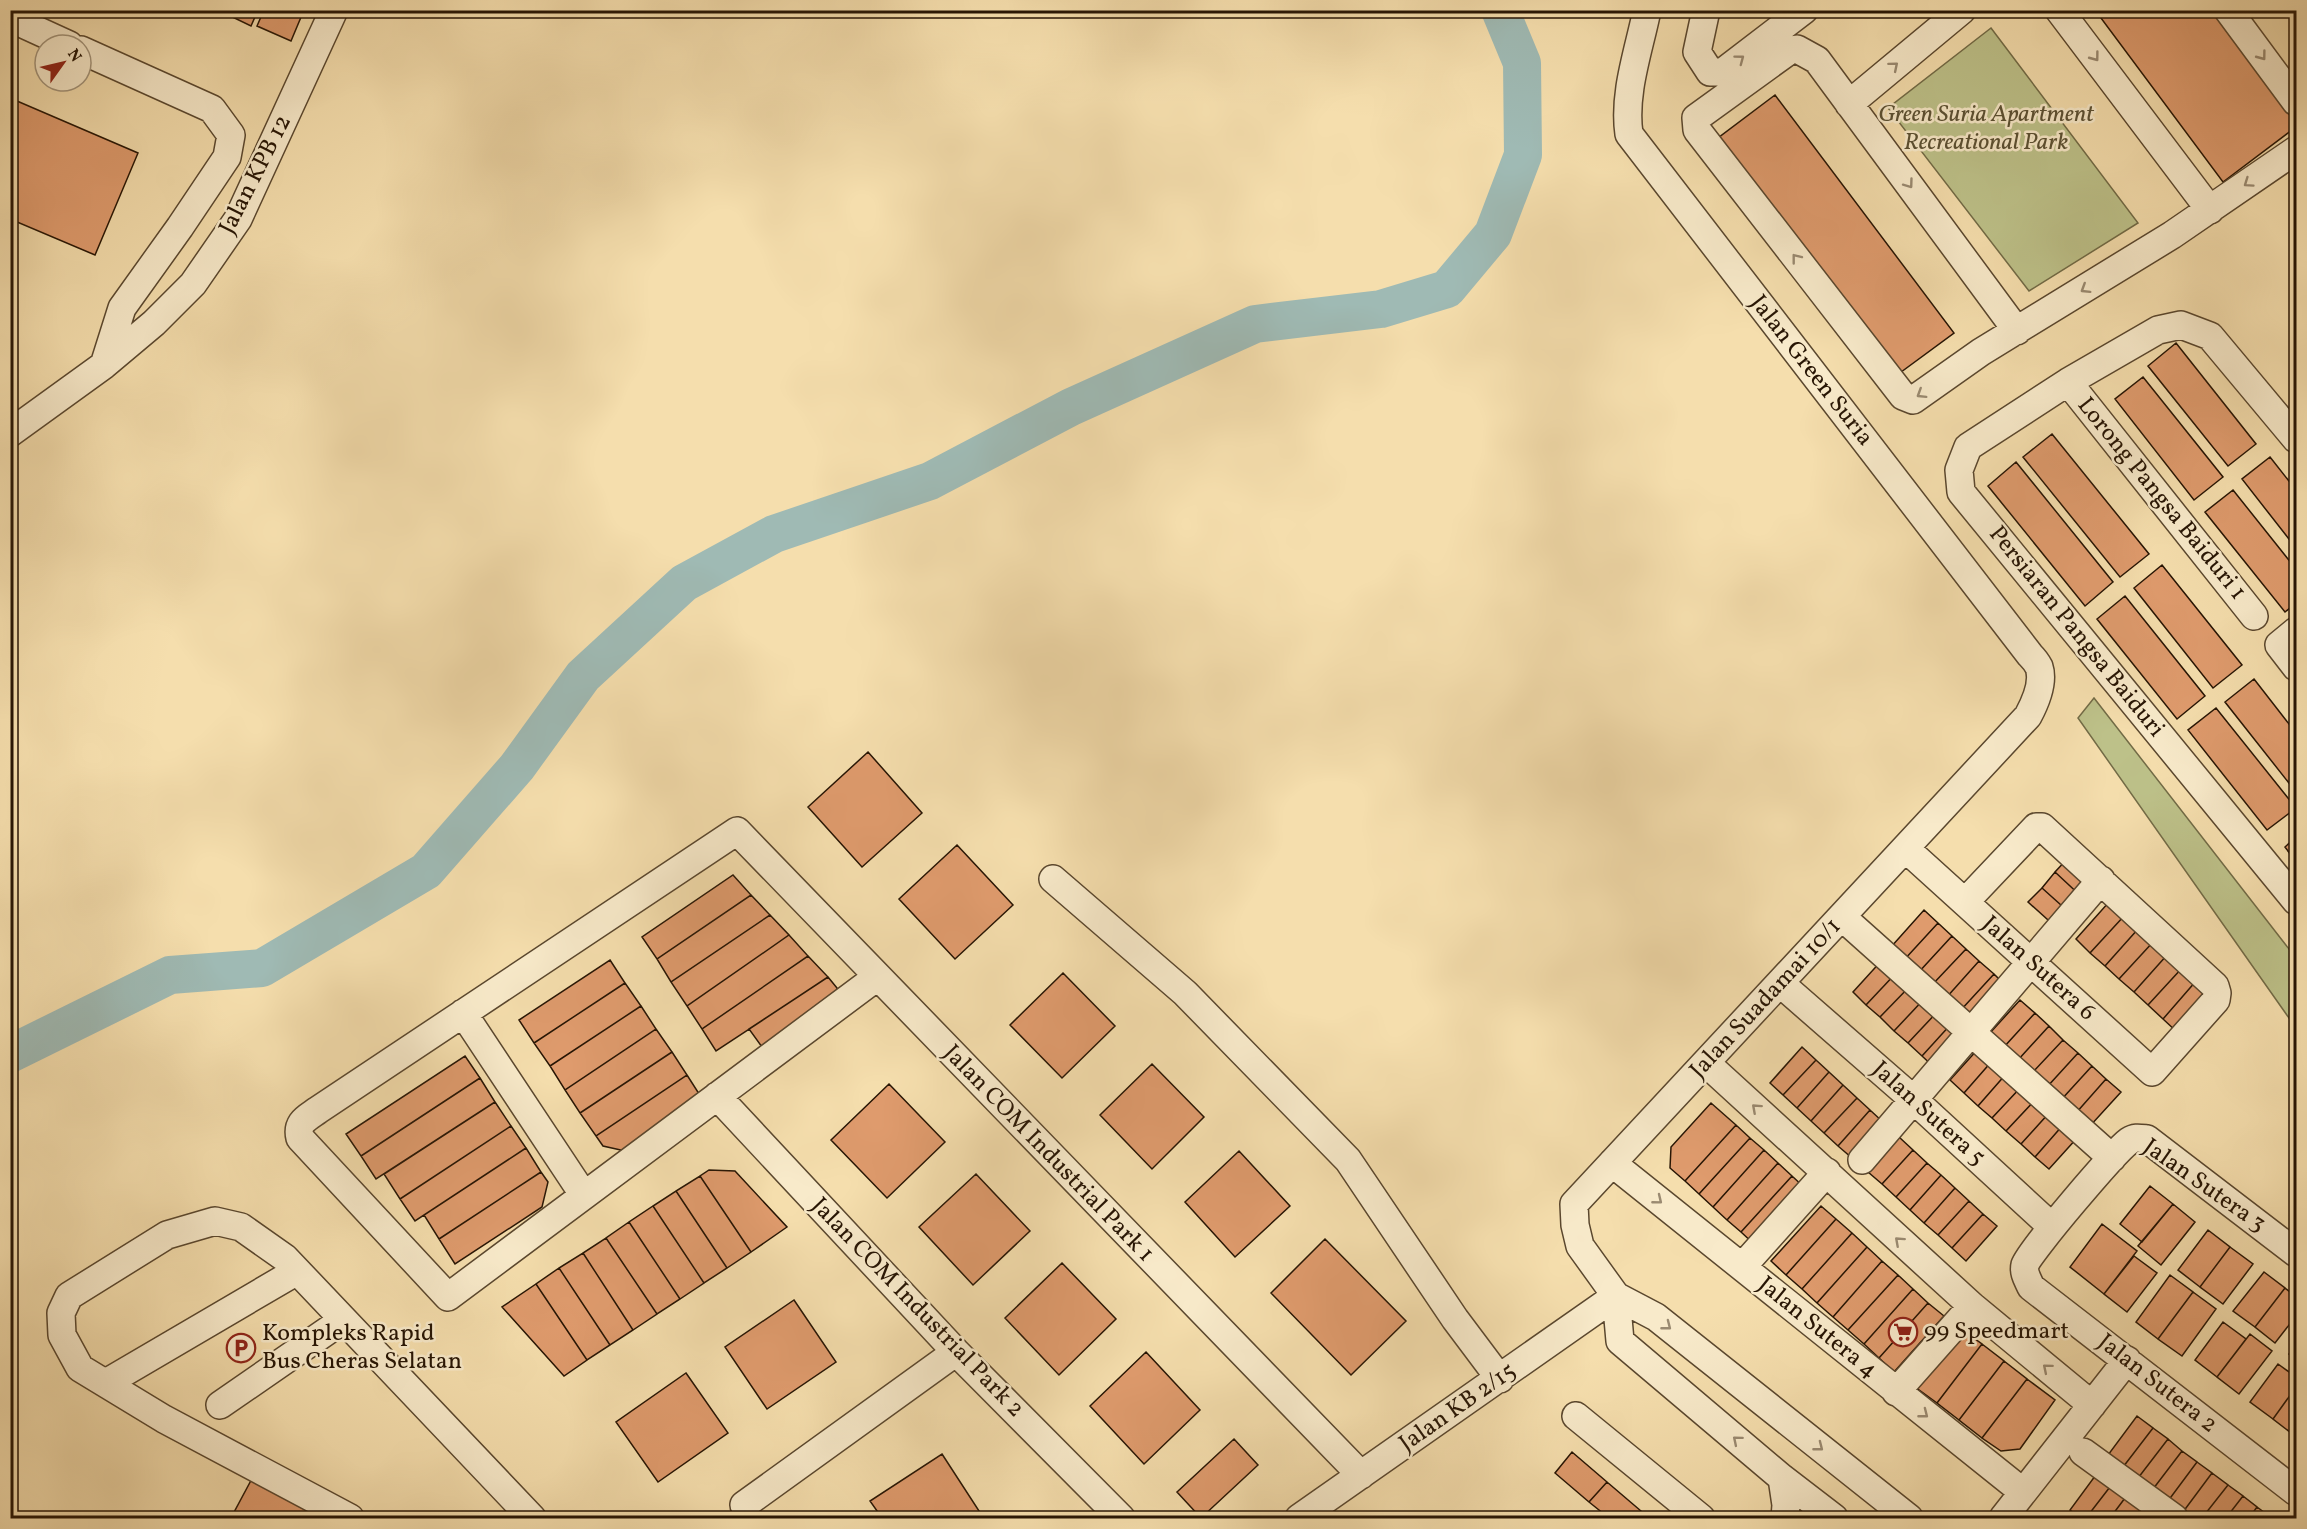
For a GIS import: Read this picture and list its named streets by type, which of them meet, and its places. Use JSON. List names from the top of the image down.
{
  "streets": {
    "street": [
      "Jalan KPB 12",
      "Jalan Green Suria",
      "Lorong Pangsa Baiduri 1",
      "Persiaran Pangsa Baiduri",
      "Jalan Sutera 6",
      "Jalan Suadamai 10/1",
      "Jalan Sutera 5",
      "Jalan COM Industrial Park 1",
      "Jalan Sutera 3",
      "Jalan COM Industrial Park 2",
      "Jalan Sutera 4",
      "Jalan Sutera 2",
      "Jalan KB 2/15"
    ]
  },
  "crossings": [
    ["Jalan Green Suria", "Jalan Suadamai 10/1"],
    ["Lorong Pangsa Baiduri 1", "Persiaran Pangsa Baiduri"],
    ["Jalan Sutera 6", "Jalan Suadamai 10/1"],
    ["Jalan Suadamai 10/1", "Jalan Sutera 5"],
    ["Jalan Suadamai 10/1", "Jalan Sutera 4"],
    ["Jalan Suadamai 10/1", "Jalan KB 2/15"],
    ["Jalan Sutera 5", "Jalan Sutera 2"],
    ["Jalan COM Industrial Park 1", "Jalan KB 2/15"],
    ["Jalan Sutera 3", "Jalan Sutera 2"]
  ],
  "parks": ["Green Suria Apartment Recreational Park"],
  "places": {
    "supermarket": ["99 Speedmart"],
    "parking": ["Kompleks Rapid Bus Cheras Selatan"]
  },
  "north": "top right"
}
